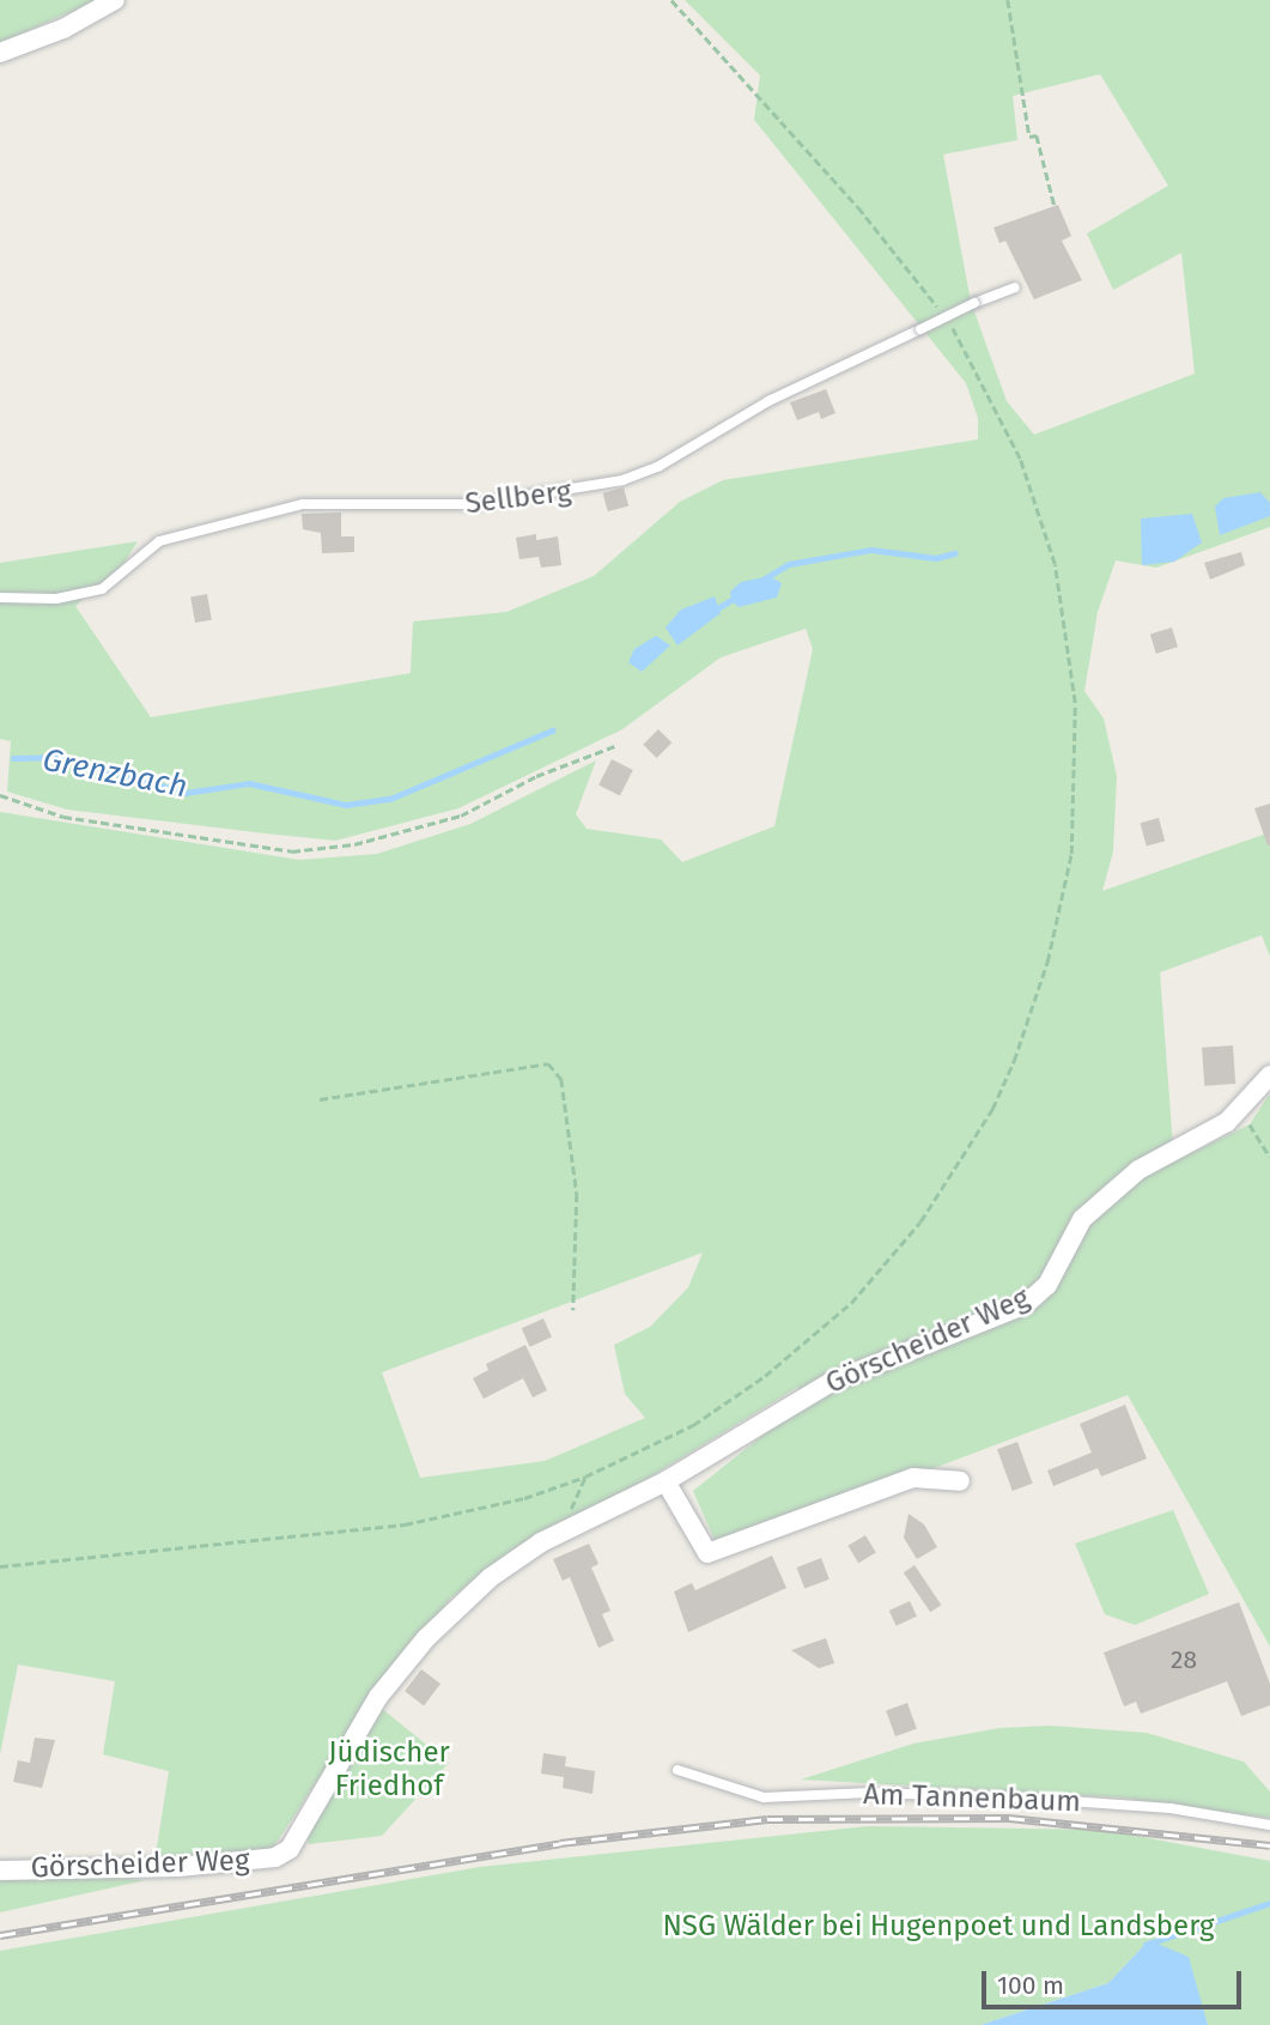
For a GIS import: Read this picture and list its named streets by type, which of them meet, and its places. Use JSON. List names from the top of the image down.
{
  "streets": {
    "street": ["Görscheider Weg"],
    "lane": ["Sellberg", "Am Tannenbaum"]
  },
  "water": ["Grenzbach"],
  "parks": ["Jüdischer Friedhof", "NSG Wälder bei Hugenpoet und Landsberg"],
  "house_numbers": ["28"],
  "scale_bar": "100 m"
}
